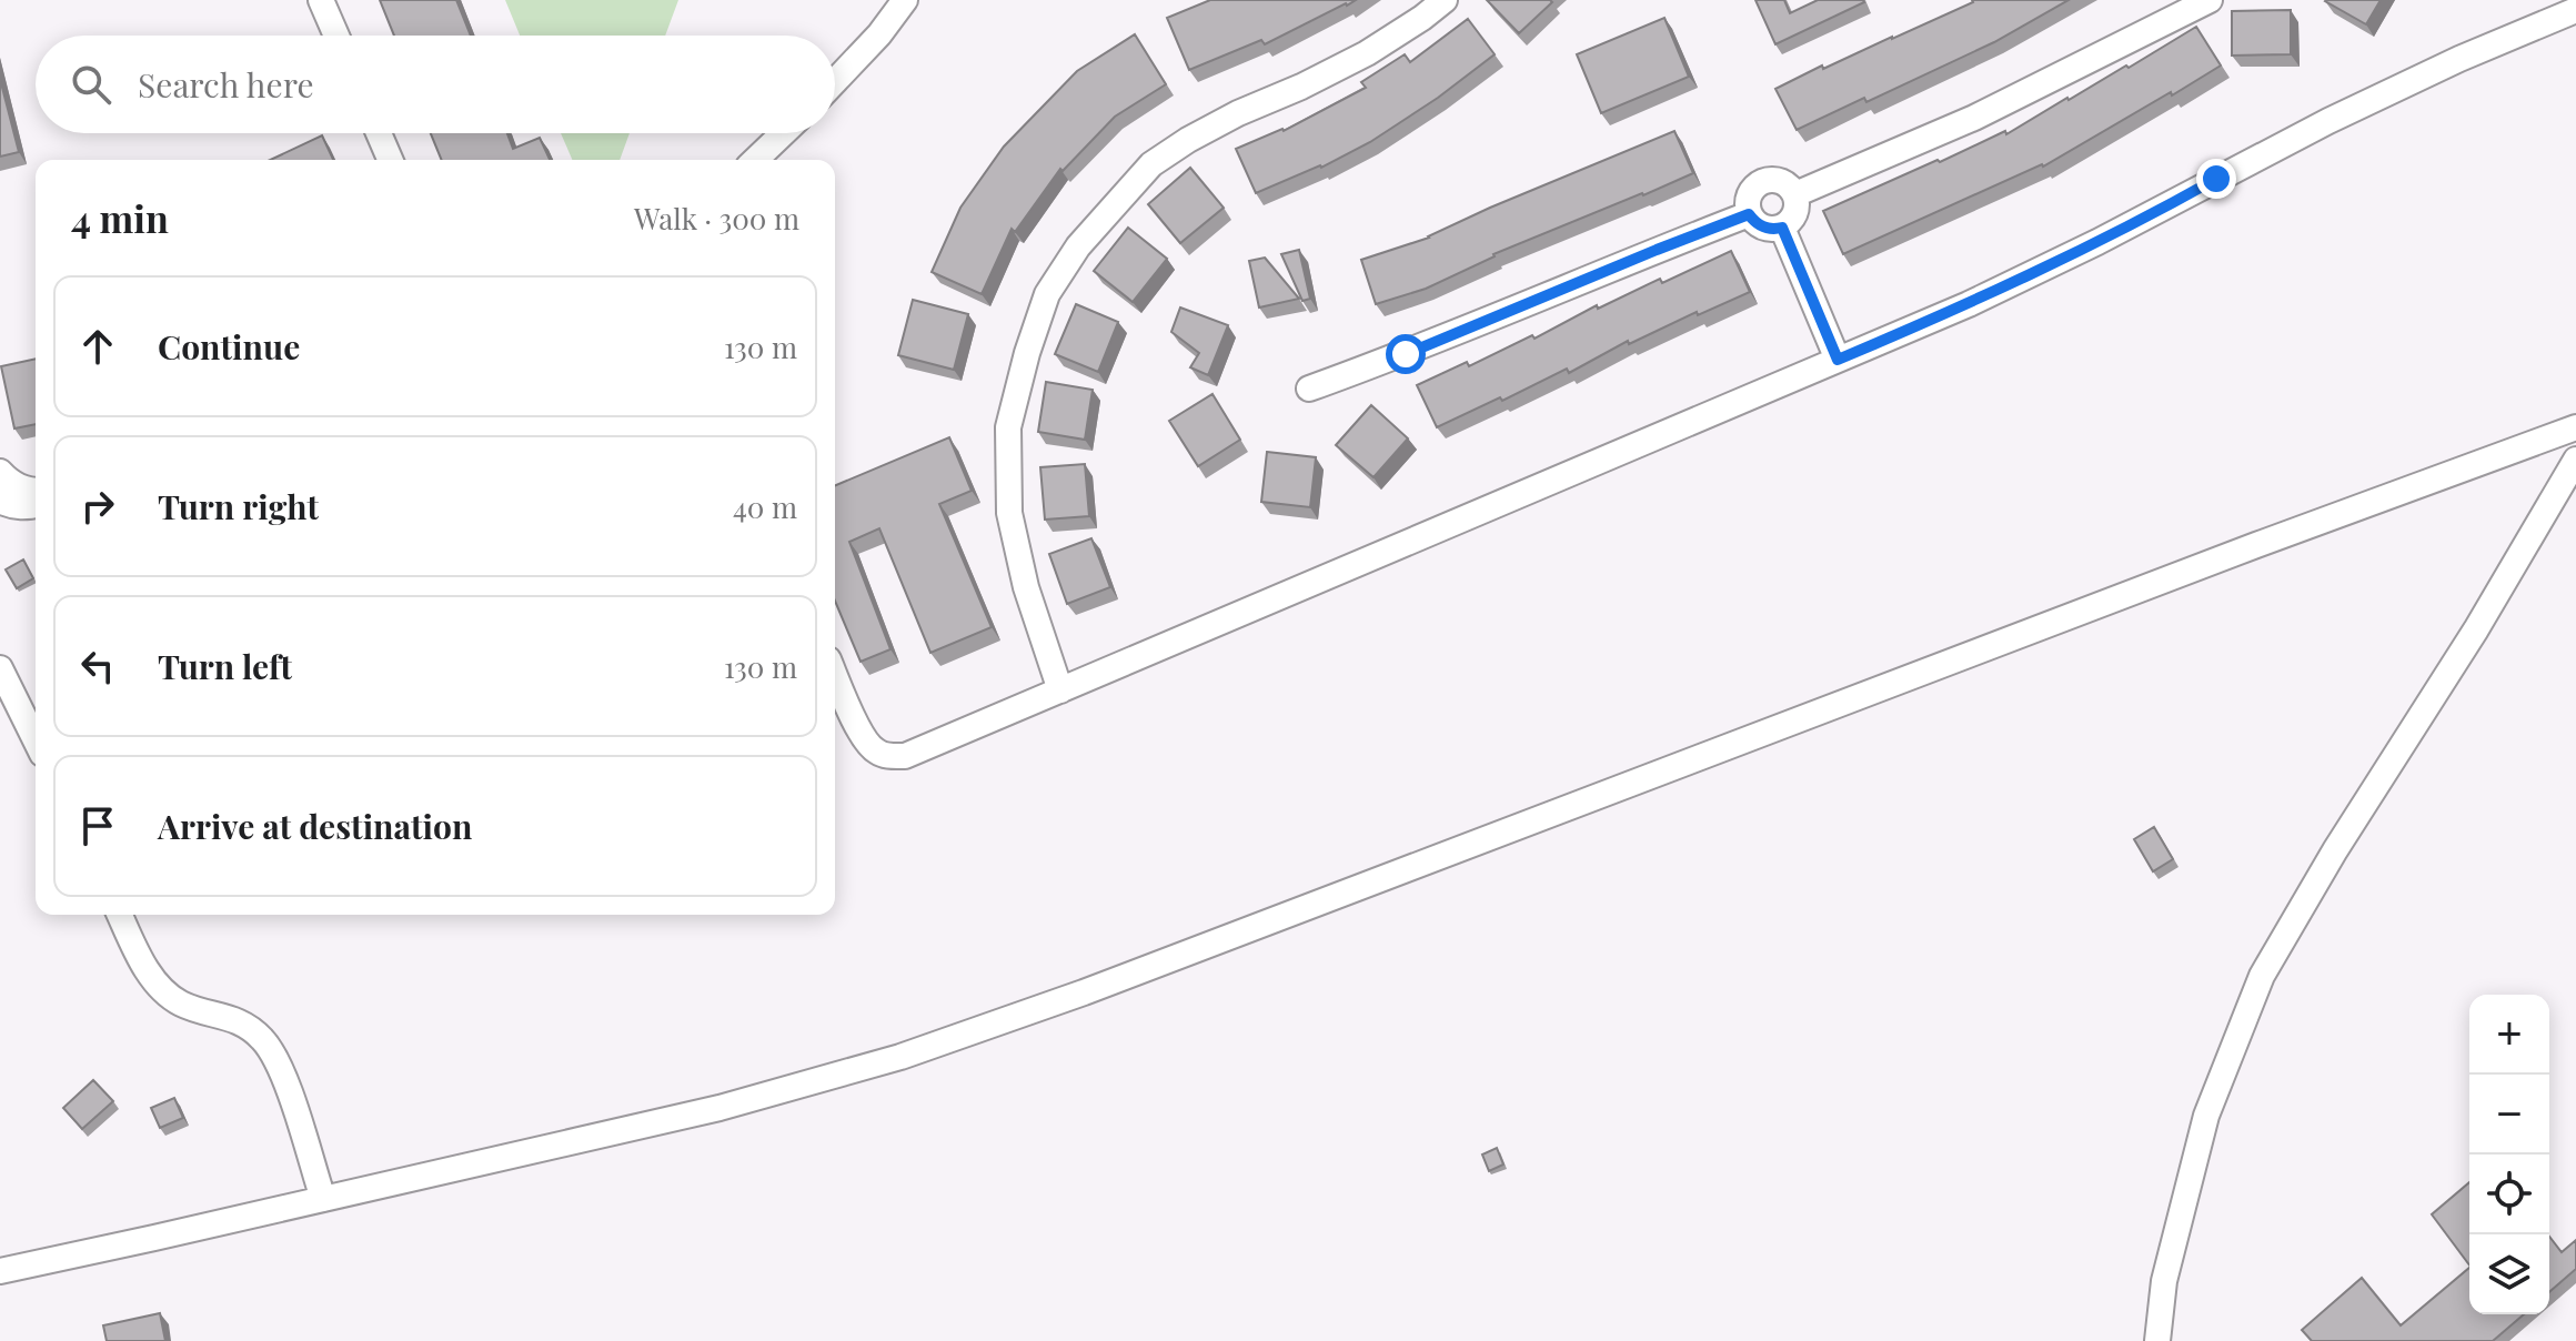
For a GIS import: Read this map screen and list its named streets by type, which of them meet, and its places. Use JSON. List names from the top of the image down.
{
  "page": {
    "search": "Search here",
    "heading": ["4 min", "Walk · 300 m"],
    "list": [
      ["Continue", "130 m"],
      ["Turn right", "40 m"],
      ["Turn left", "130 m"],
      "Arrive at destination"
    ],
    "map_buttons": ["+", "−"]
  }
}
